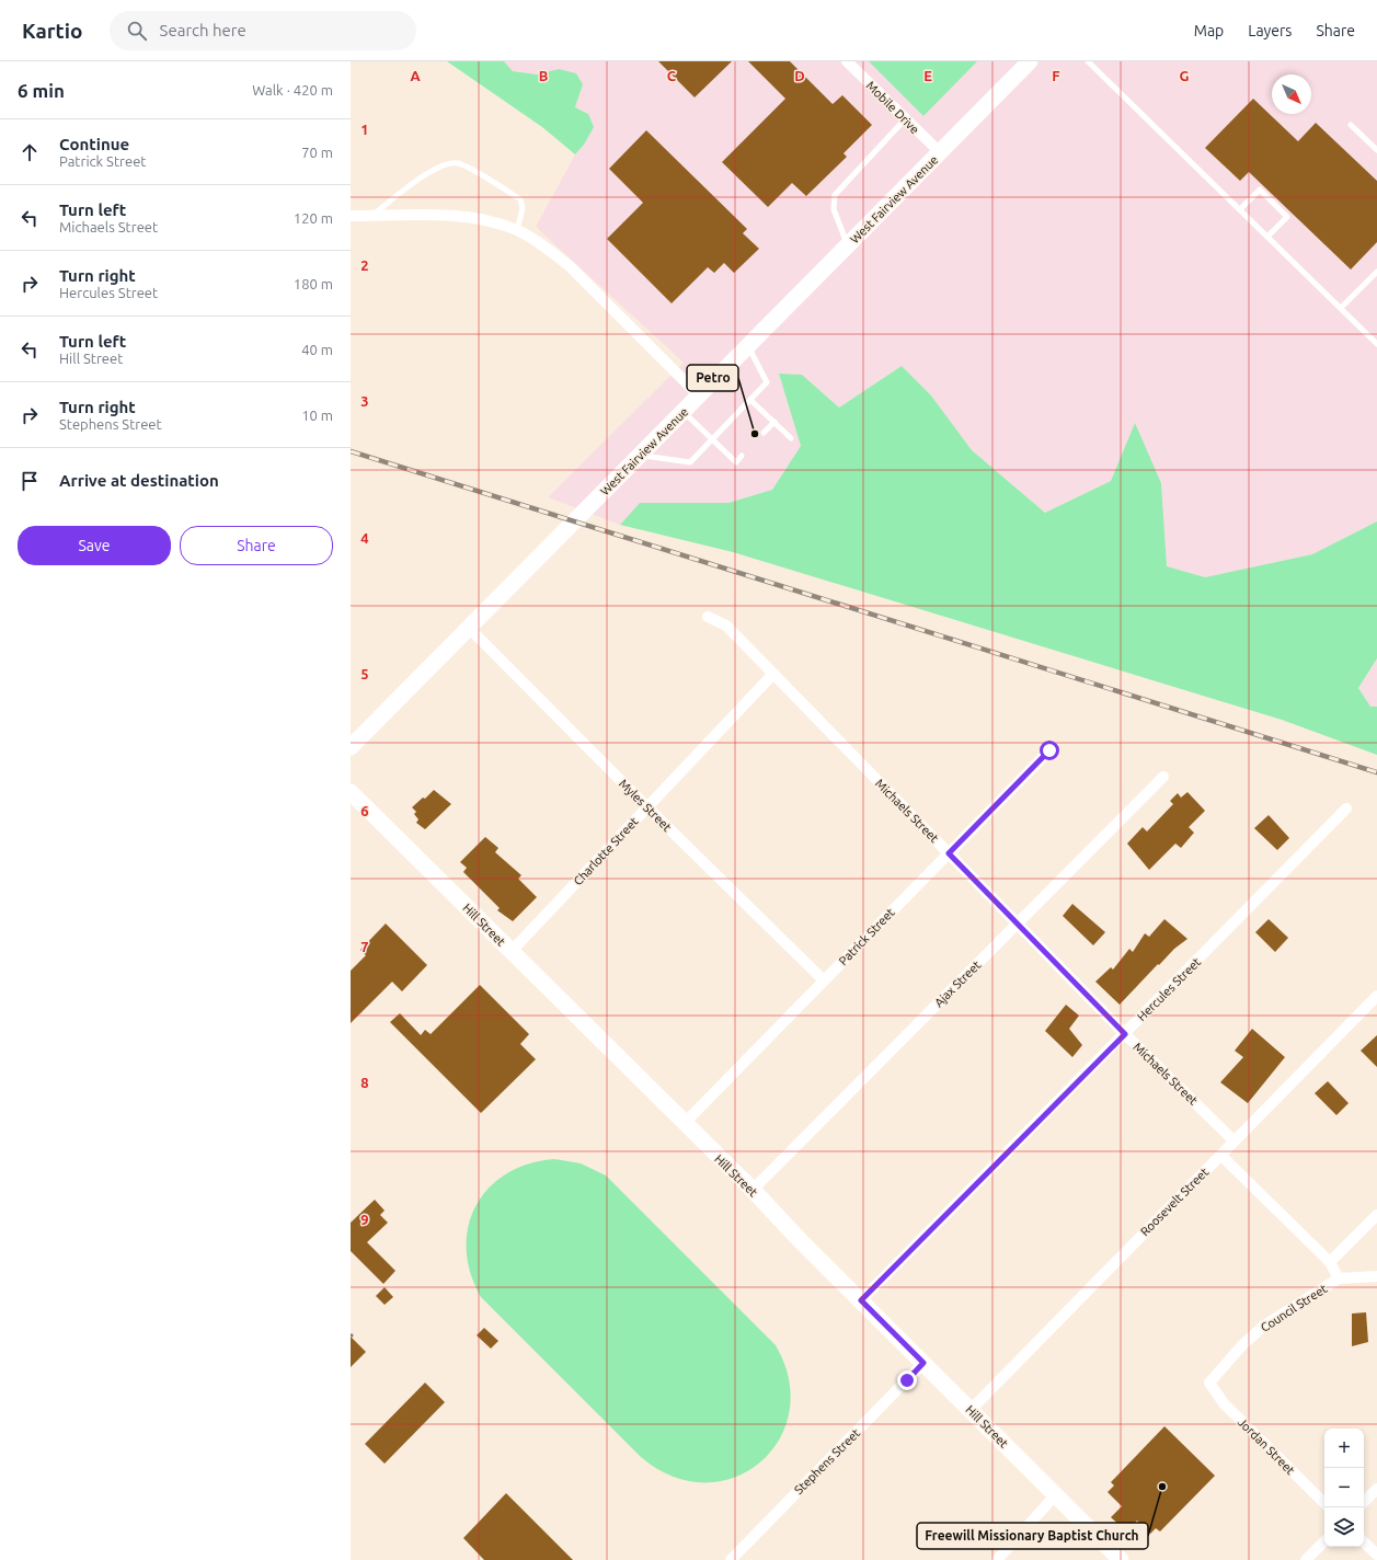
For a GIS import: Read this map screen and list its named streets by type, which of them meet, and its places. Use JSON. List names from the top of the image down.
{
  "streets": {
    "street": [
      "Mobile Drive",
      "West Fairview Avenue",
      "Myles Street",
      "Michaels Street",
      "Charlotte Street",
      "Hill Street",
      "Patrick Street",
      "Ajax Street",
      "Hercules Street",
      "Roosevelt Street",
      "Council Street",
      "Jordan Street",
      "Stephens Street"
    ]
  },
  "crossings": [
    ["Mobile Drive", "West Fairview Avenue"],
    ["West Fairview Avenue", "Myles Street"],
    ["Myles Street", "Charlotte Street"],
    ["Myles Street", "Patrick Street"],
    ["Michaels Street", "Charlotte Street"],
    ["Michaels Street", "Patrick Street"],
    ["Michaels Street", "Ajax Street"],
    ["Michaels Street", "Hercules Street"],
    ["Michaels Street", "Roosevelt Street"],
    ["Charlotte Street", "Hill Street"],
    ["Hill Street", "Patrick Street"],
    ["Hill Street", "Ajax Street"],
    ["Hill Street", "Hercules Street"],
    ["Hill Street", "Roosevelt Street"],
    ["Hill Street", "Stephens Street"],
    ["Council Street", "Jordan Street"]
  ],
  "places": ["Petro", "Freewill Missionary Baptist Church"],
  "north": "bottom right",
  "page": {
    "header": "Kartio",
    "search": "Search here",
    "nav": ["Map", "Layers", "Share"],
    "heading": ["6 min", "Walk · 420 m"],
    "list": [
      ["Continue", "Patrick Street", "70 m"],
      ["Turn left", "Michaels Street", "120 m"],
      ["Turn right", "Hercules Street", "180 m"],
      ["Turn left", "Hill Street", "40 m"],
      ["Turn right", "Stephens Street", "10 m"],
      "Arrive at destination"
    ],
    "buttons": ["Save", "Share"],
    "map_buttons": ["+", "−"]
  },
  "grid": {
    "columns": [
      "A",
      "B",
      "C",
      "D",
      "E",
      "F",
      "G"
    ],
    "rows": [
      "1",
      "2",
      "3",
      "4",
      "5",
      "6",
      "7",
      "8",
      "9"
    ]
  }
}
